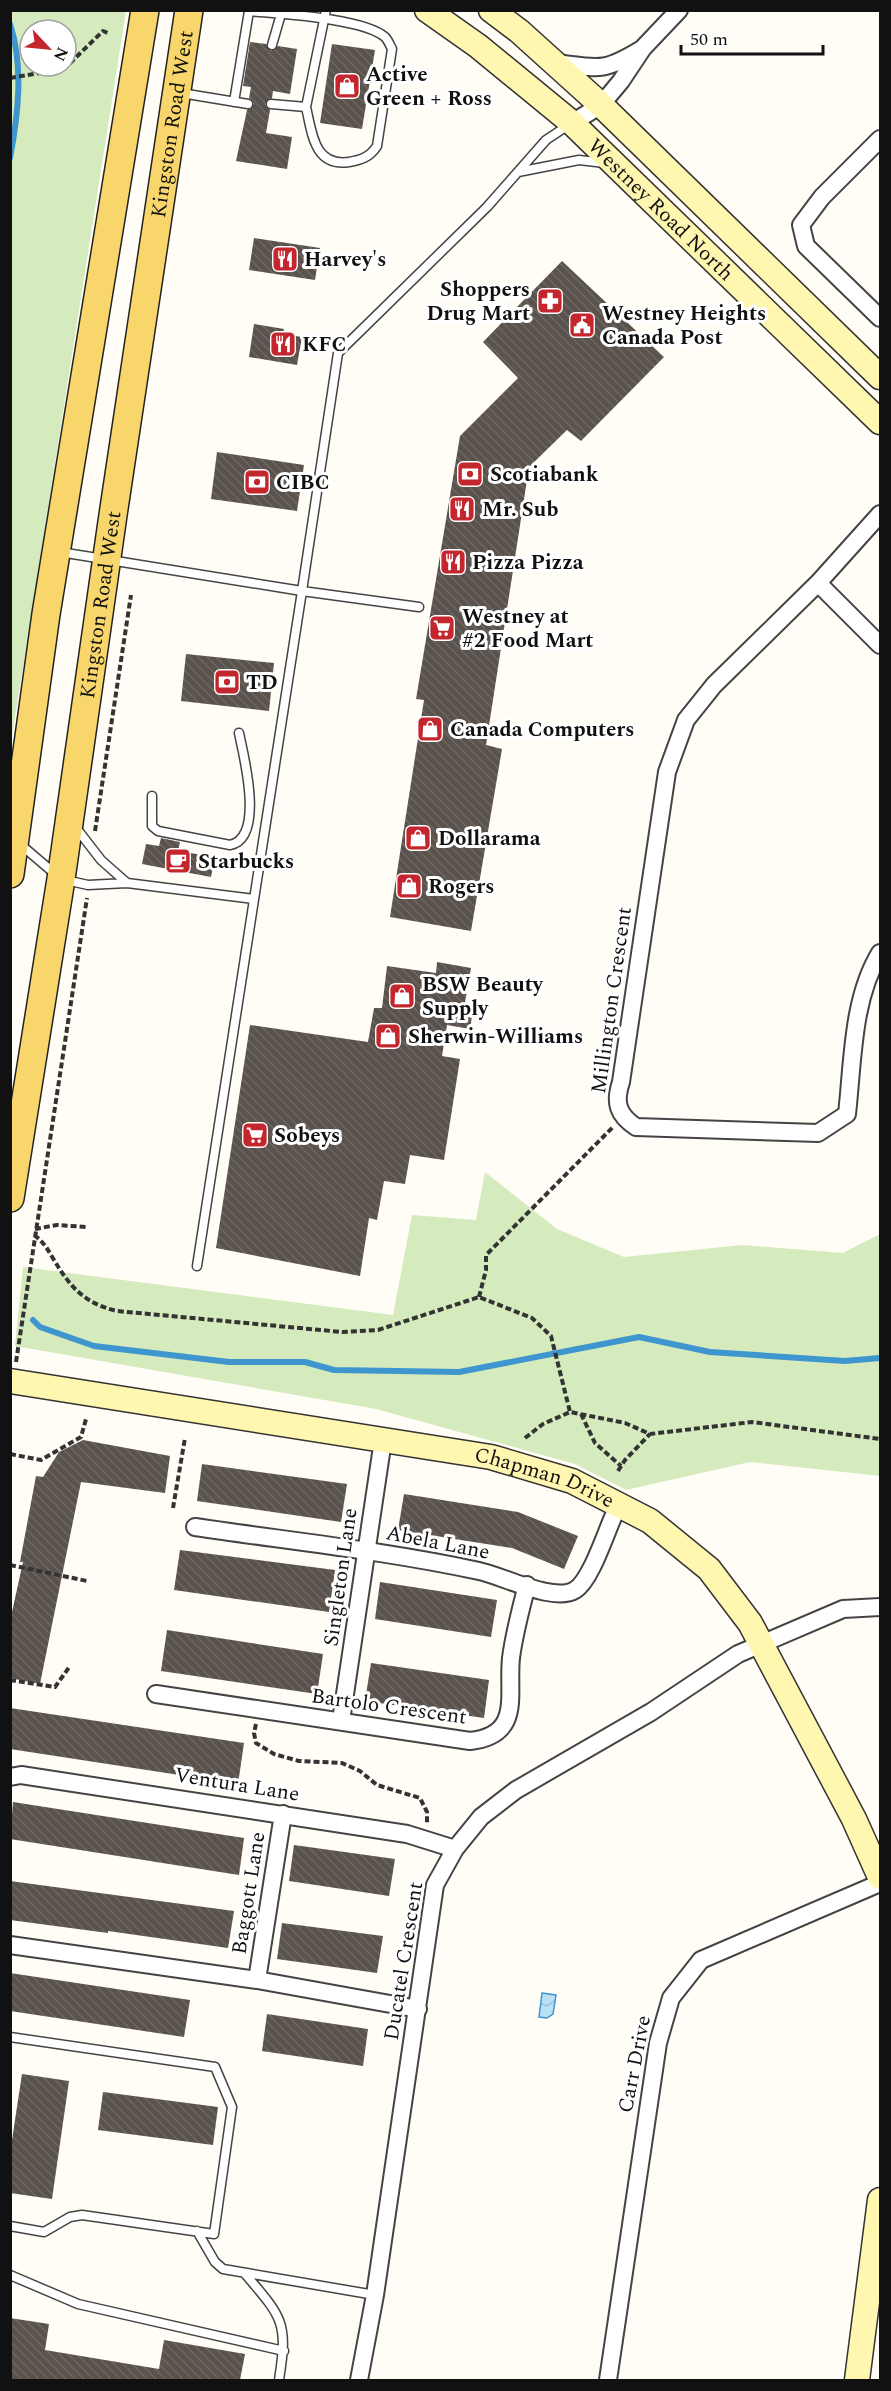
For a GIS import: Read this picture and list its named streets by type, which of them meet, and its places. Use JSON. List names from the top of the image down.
{
  "streets": {
    "main road": ["Kingston Road West"],
    "street": [
      "Westney Road North",
      "Millington Crescent",
      "Chapman Drive",
      "Abela Lane",
      "Singleton Lane",
      "Bartolo Crescent",
      "Ventura Lane",
      "Baggott Lane",
      "Ducatel Crescent",
      "Carr Drive"
    ]
  },
  "crossings": [
    ["Chapman Drive", "Abela Lane"],
    ["Chapman Drive", "Singleton Lane"],
    ["Chapman Drive", "Ducatel Crescent"],
    ["Abela Lane", "Singleton Lane"],
    ["Abela Lane", "Bartolo Crescent"],
    ["Singleton Lane", "Bartolo Crescent"],
    ["Ventura Lane", "Baggott Lane"],
    ["Ventura Lane", "Ducatel Crescent"]
  ],
  "places": {
    "shop": [
      "Active Green + Ross",
      "Canada Computers",
      "Dollarama",
      "Rogers",
      "BSW Beauty Supply",
      "Sherwin-Williams"
    ],
    "restaurant": [
      "Harvey's",
      "KFC",
      "Mr. Sub",
      "Pizza Pizza"
    ],
    "pharmacy": ["Shoppers Drug Mart"],
    "public building": ["Westney Heights Canada Post"],
    "bank": ["Scotiabank", "CIBC", "TD"],
    "supermarket": ["Westney at #2 Food Mart", "Sobeys"],
    "cafe": ["Starbucks"]
  },
  "scale_bar": "50 m",
  "north": "bottom right"
}
